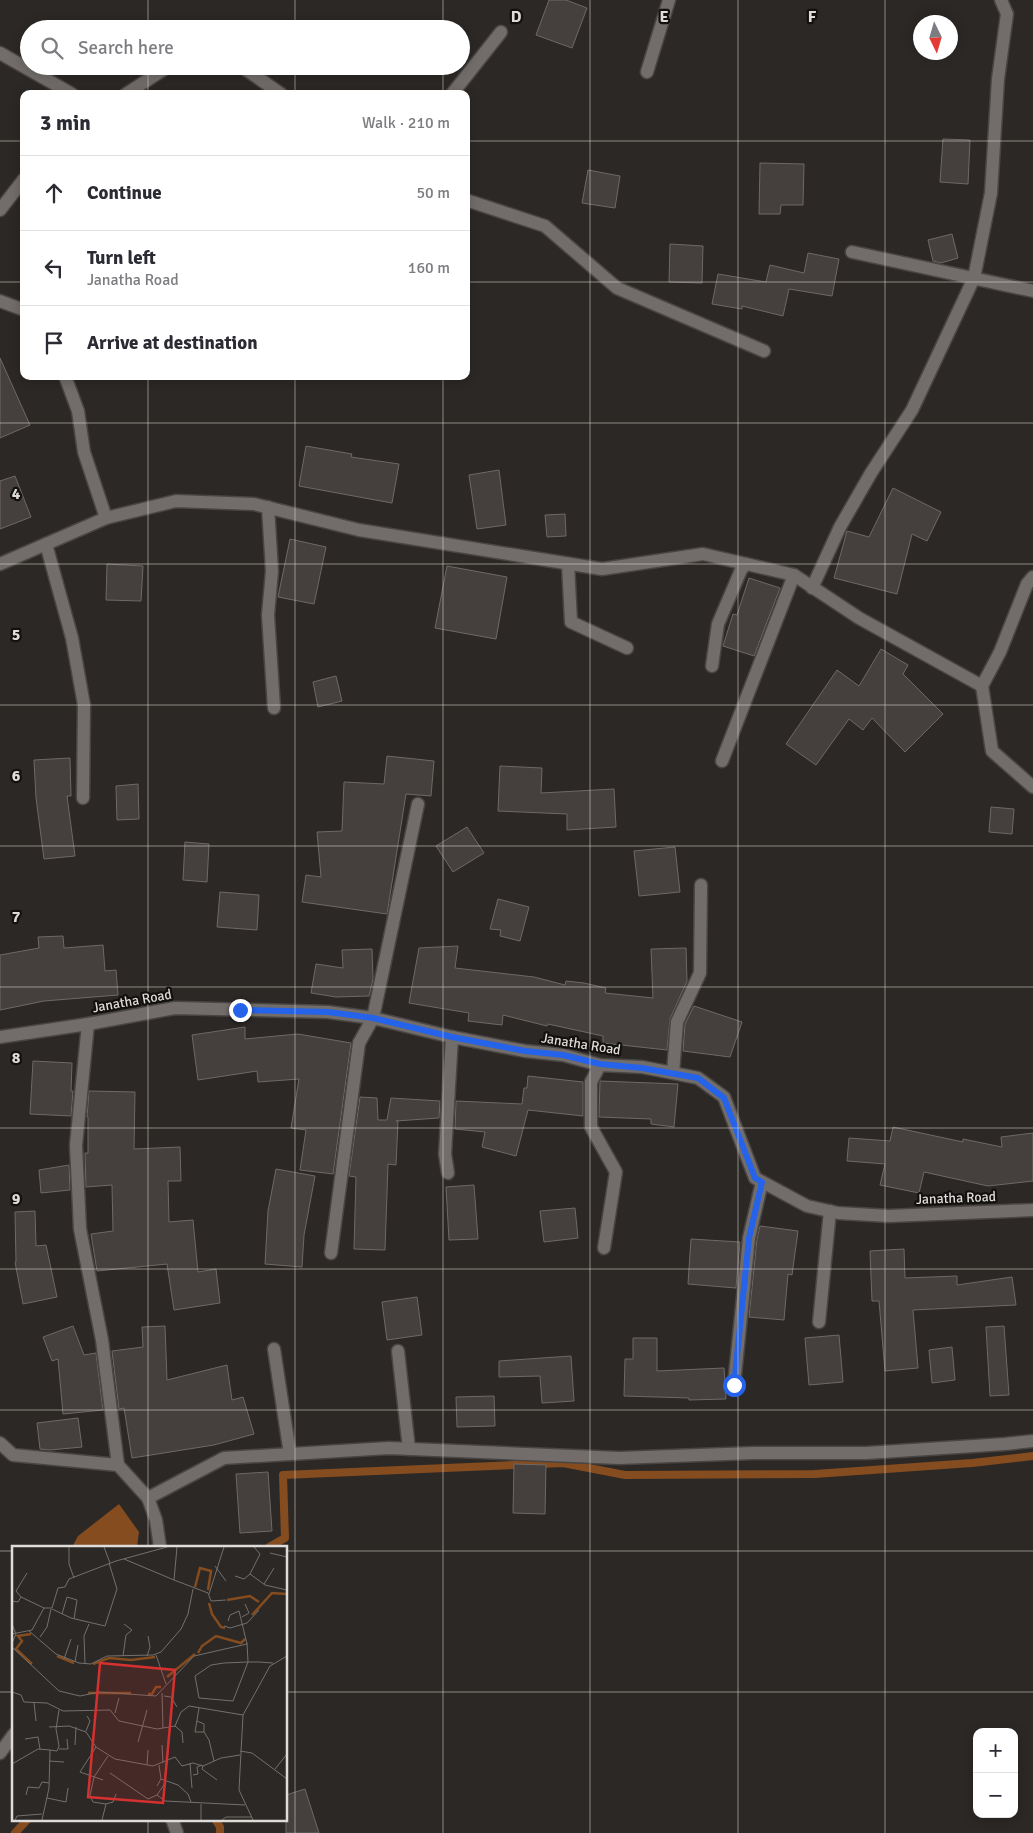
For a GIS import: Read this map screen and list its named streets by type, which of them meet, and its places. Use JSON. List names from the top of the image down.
{
  "streets": {
    "street": ["Janatha Road"]
  },
  "north": "bottom",
  "page": {
    "search": "Search here",
    "heading": ["3 min", "Walk · 210 m"],
    "list": [
      ["Continue", "50 m"],
      ["Turn left", "Janatha Road", "160 m"],
      "Arrive at destination"
    ],
    "map_buttons": ["+", "−"]
  },
  "grid": {
    "columns": ["D", "E", "F"],
    "rows": [
      "4",
      "5",
      "6",
      "7",
      "8",
      "9"
    ]
  }
}
